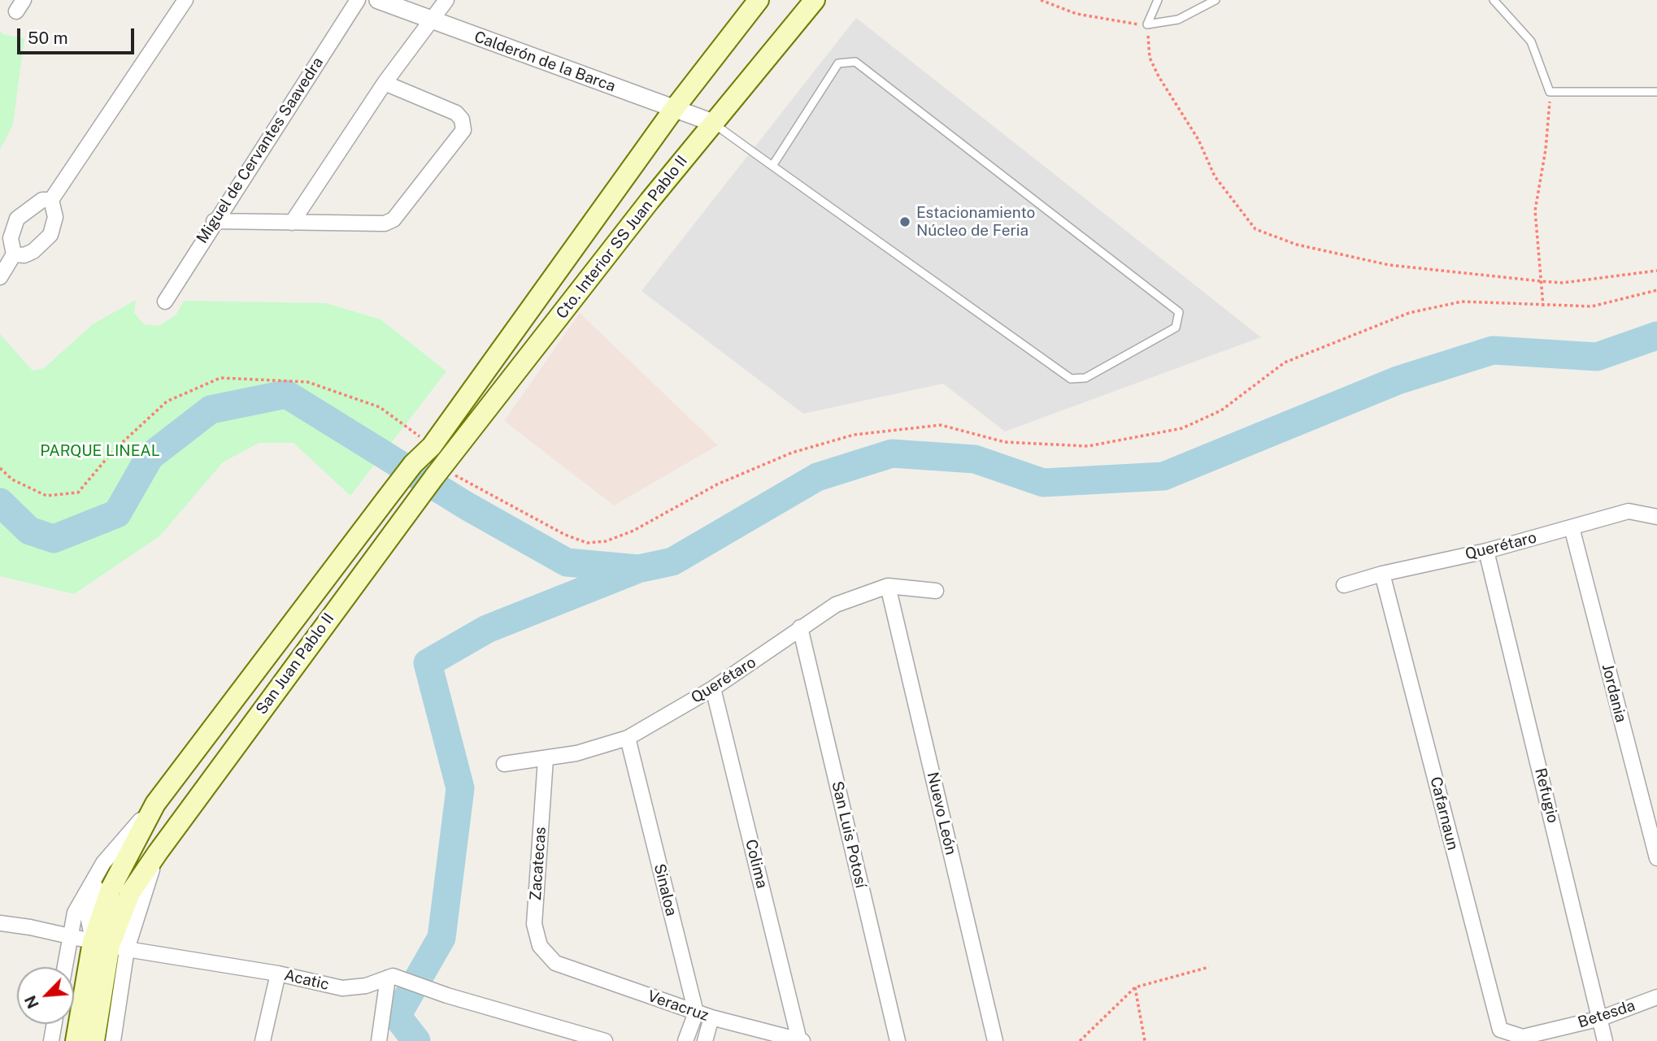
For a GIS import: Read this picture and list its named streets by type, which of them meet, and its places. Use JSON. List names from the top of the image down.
{
  "streets": {
    "main road": ["Cto. Interior SS Juan Pablo II", "San Juan Pablo II"],
    "street": [
      "Calderón de la Barca",
      "Miguel de Cervantes Saavedra",
      "Querétaro",
      "Jordania",
      "Refugio",
      "Nuevo León",
      "Cafarnaun",
      "San Luis Potosí",
      "Zacatecas",
      "Colima",
      "Sinaloa",
      "Acatic",
      "Veracruz",
      "Betesda"
    ]
  },
  "crossings": [
    ["Calderón de la Barca", "Cto. Interior SS Juan Pablo II"],
    ["Cto. Interior SS Juan Pablo II", "San Juan Pablo II"],
    ["Querétaro", "Jordania"],
    ["Querétaro", "Refugio"],
    ["Querétaro", "Nuevo León"],
    ["Querétaro", "Cafarnaun"],
    ["Querétaro", "San Luis Potosí"],
    ["Querétaro", "Zacatecas"],
    ["Querétaro", "Colima"],
    ["Querétaro", "Sinaloa"],
    ["San Juan Pablo II", "Acatic"],
    ["Refugio", "Betesda"],
    ["Cafarnaun", "Betesda"],
    ["Zacatecas", "Veracruz"],
    ["Colima", "Veracruz"],
    ["Sinaloa", "Veracruz"]
  ],
  "parks": ["PARQUE LINEAL"],
  "places": ["Estacionamiento Núcleo de Feria"],
  "scale_bar": "50 m",
  "north": "bottom left"
}
